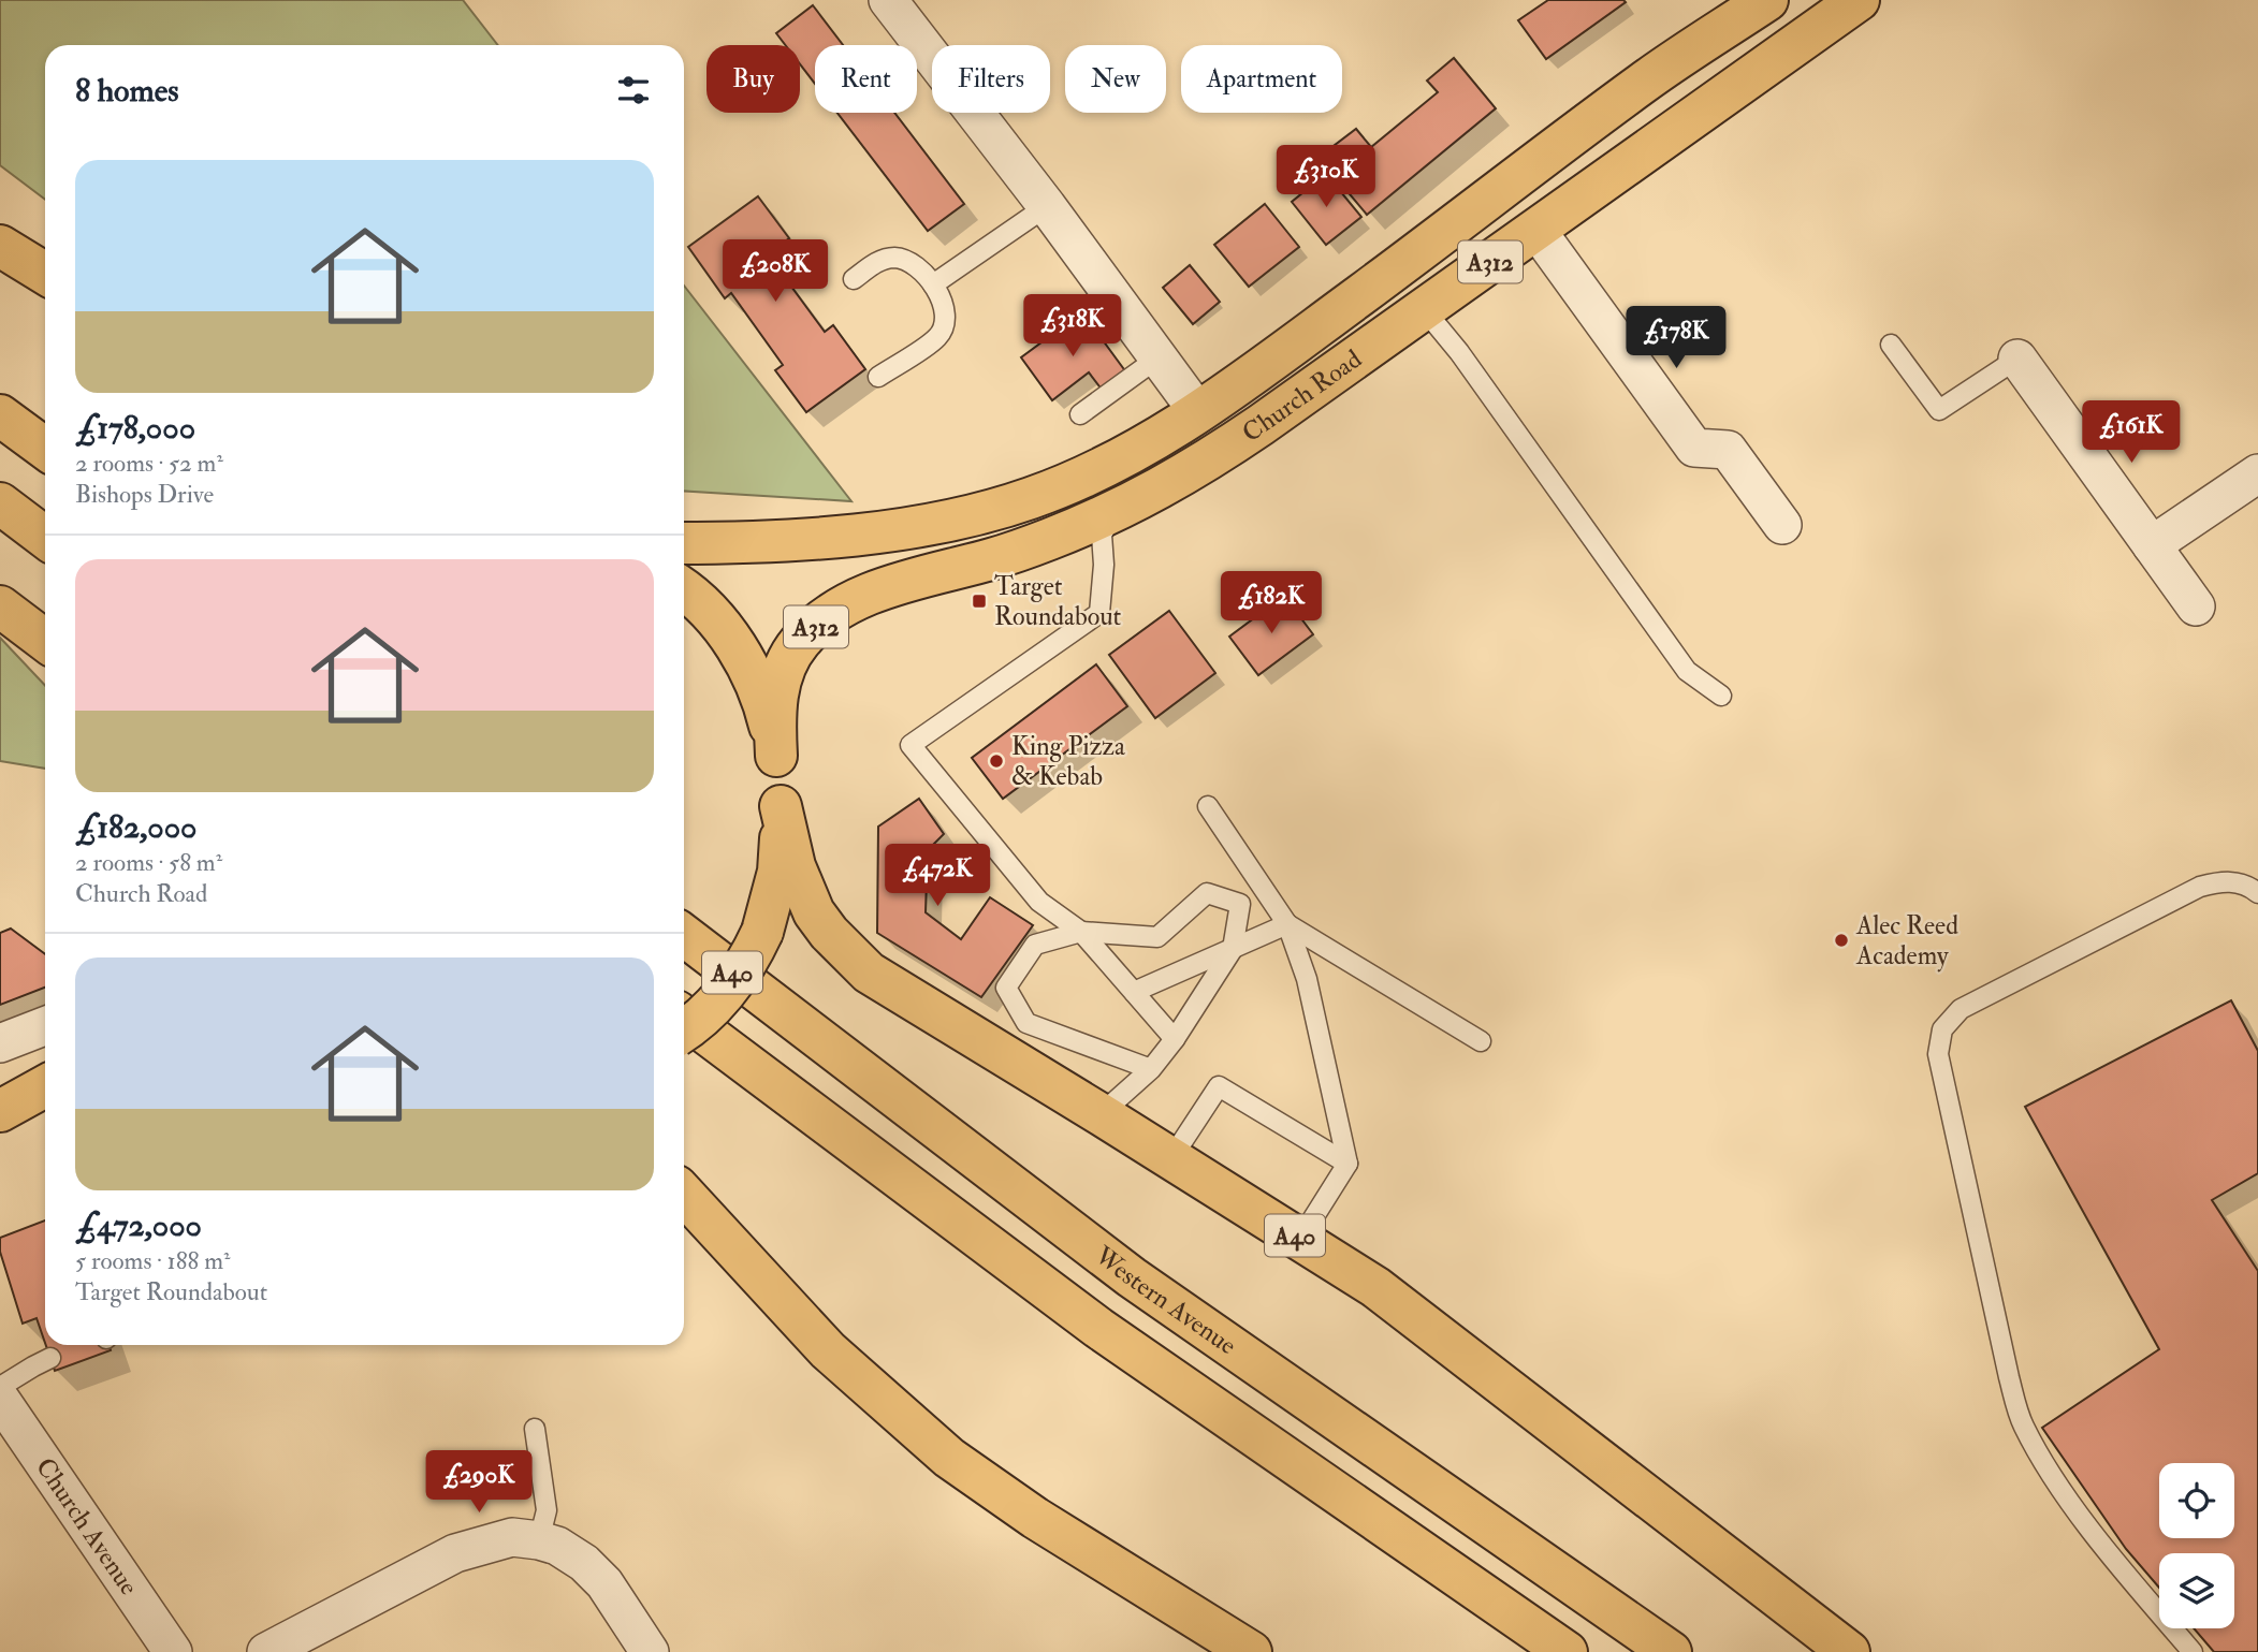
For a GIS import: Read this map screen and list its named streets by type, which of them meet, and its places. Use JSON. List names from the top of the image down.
{
  "streets": {
    "main road": [
      "A312",
      "Church Road",
      "A40",
      "Western Avenue"
    ],
    "street": ["Church Avenue"]
  },
  "crossings": [
    ["A312", "Church Road"],
    ["A312", "A40"]
  ],
  "places": {
    "transit": ["Target Roundabout"],
    "other": ["King Pizza & Kebab", "Alec Reed Academy"]
  },
  "page": {
    "chip": [
      "Buy",
      "Rent",
      "Filters",
      "New",
      "Apartment"
    ],
    "heading": "8 homes",
    "list": [
      {
        "name": "£178,000",
        "note": "2 rooms · 52 m² · Bishops Drive"
      },
      {
        "name": "£182,000",
        "note": "2 rooms · 58 m² · Church Road"
      },
      {
        "name": "£472,000",
        "note": "5 rooms · 188 m² · Target Roundabout"
      }
    ],
    "price": [
      "£310K",
      "£208K",
      "£318K",
      "£178K",
      "£161K",
      "£182K",
      "£472K",
      "£290K"
    ]
  }
}
